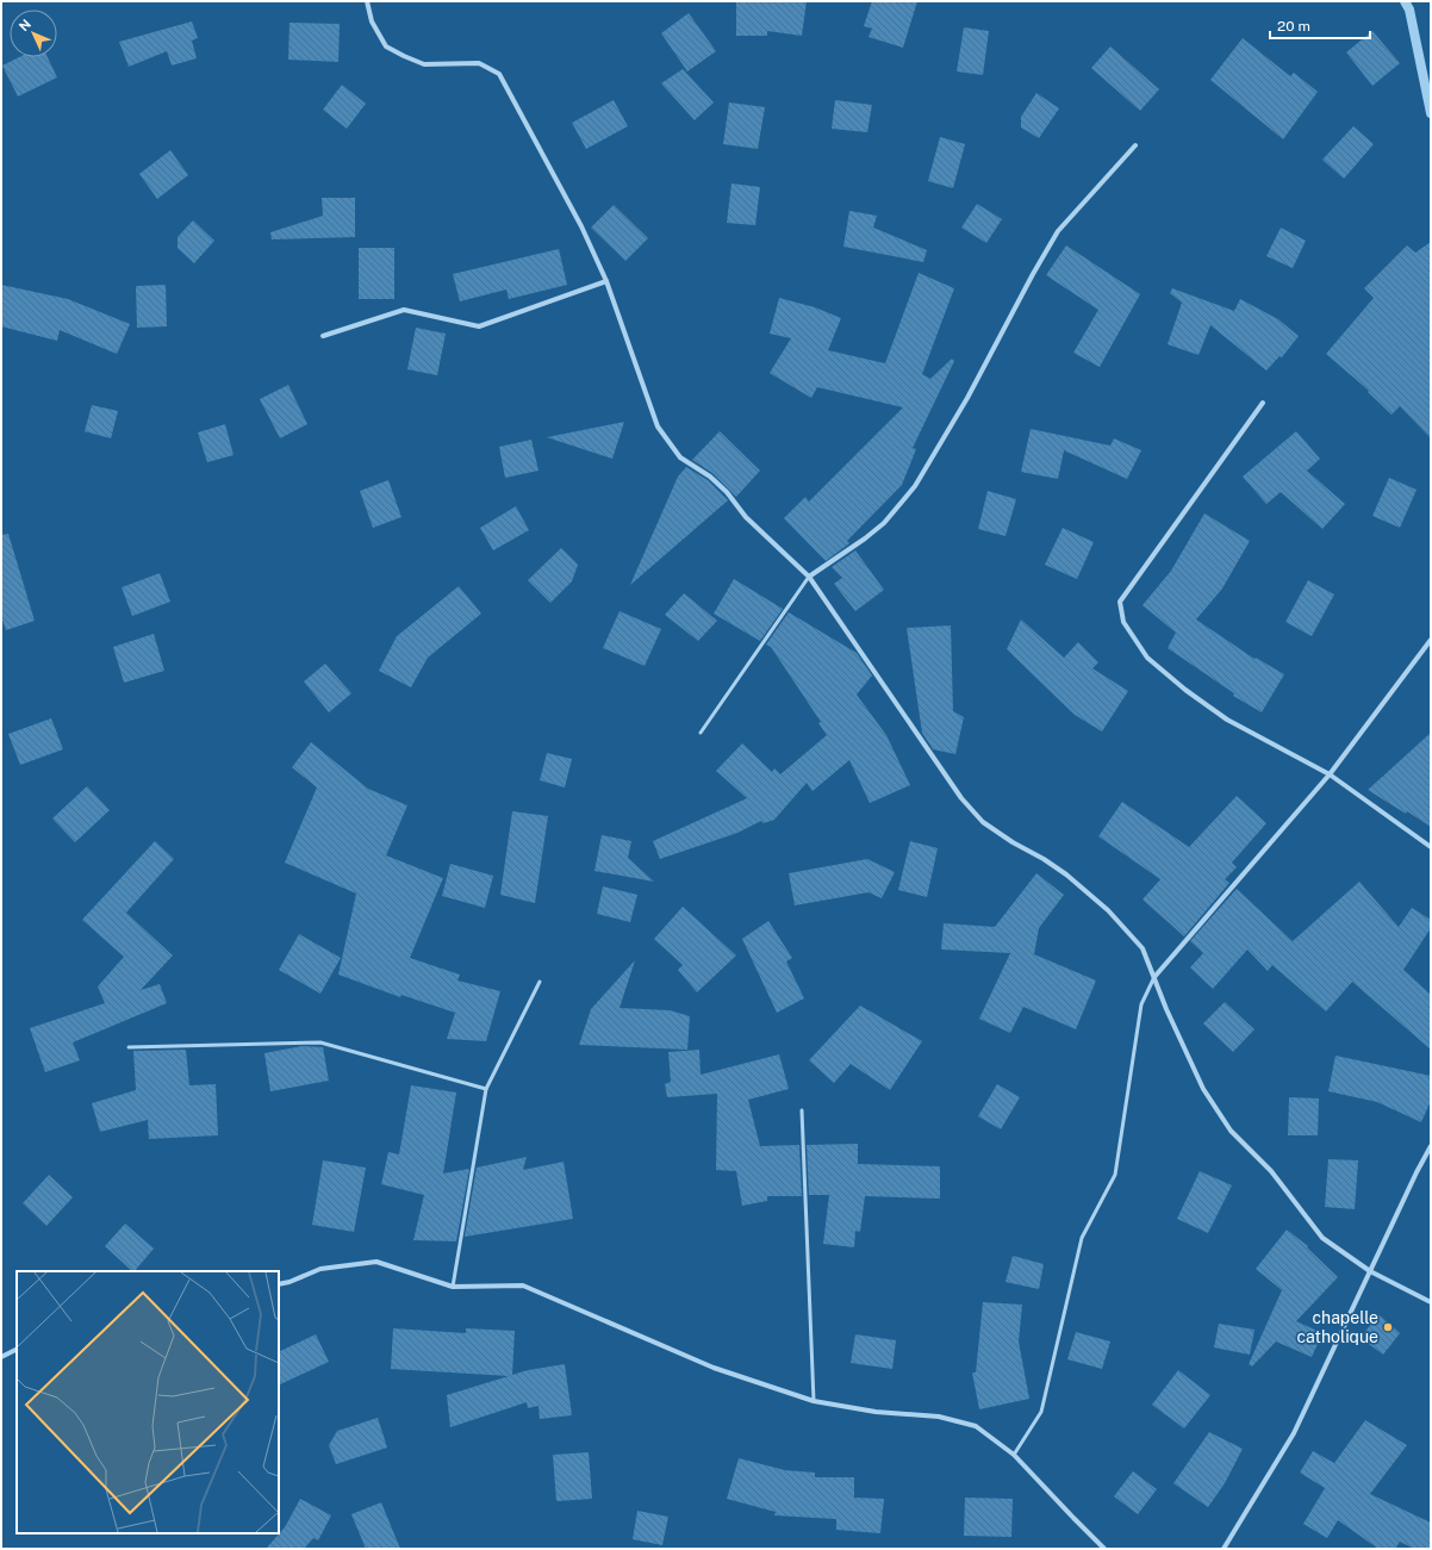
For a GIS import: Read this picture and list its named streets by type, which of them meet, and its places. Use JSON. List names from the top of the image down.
{
  "places": ["chapelle catholique"],
  "scale_bar": "20 m",
  "north": "top left"
}
